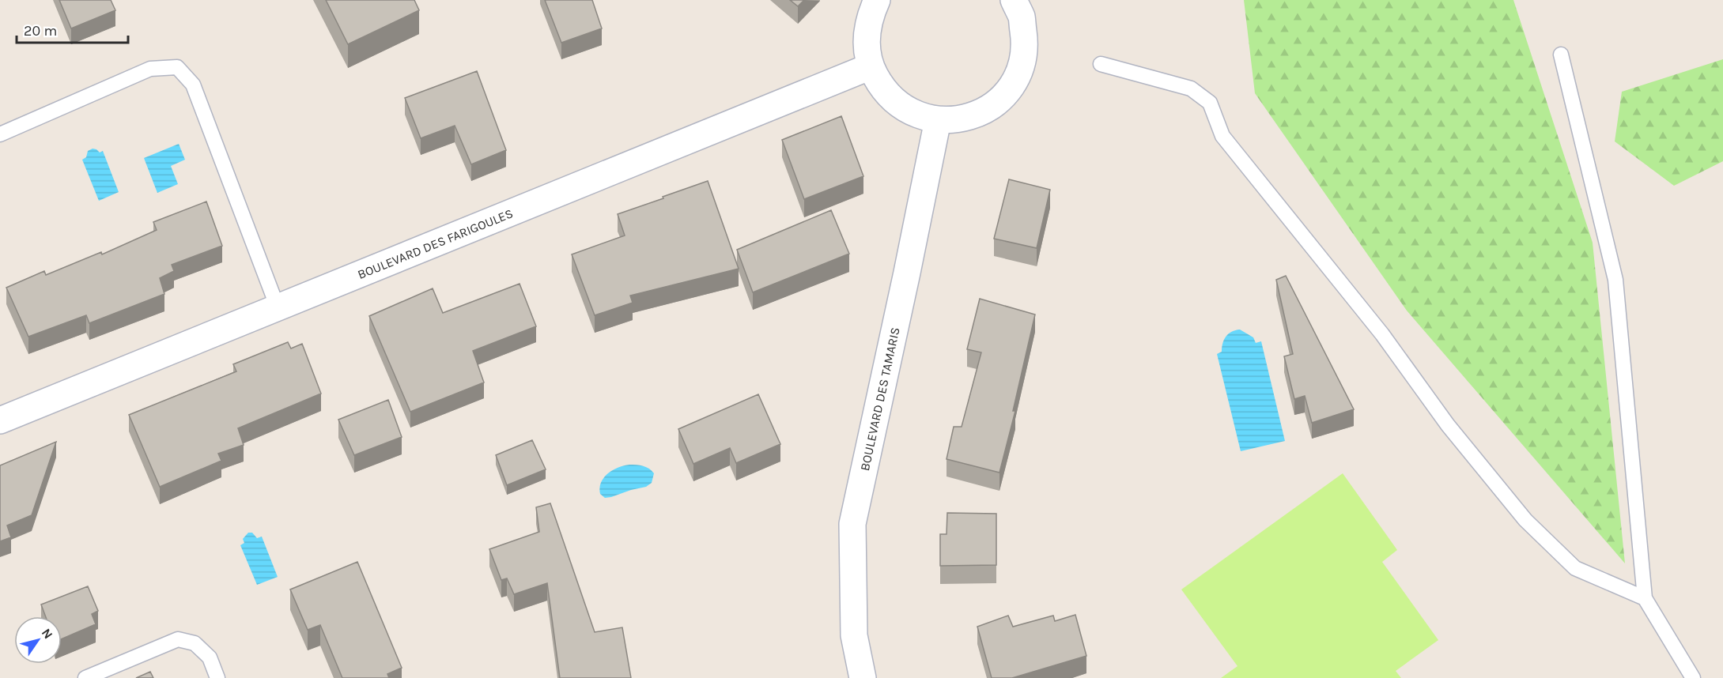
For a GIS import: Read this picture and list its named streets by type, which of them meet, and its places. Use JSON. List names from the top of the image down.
{
  "streets": {
    "street": ["BOULEVARD DES FARIGOULES", "BOULEVARD DES TAMARIS"]
  },
  "scale_bar": "20 m",
  "north": "top right"
}
